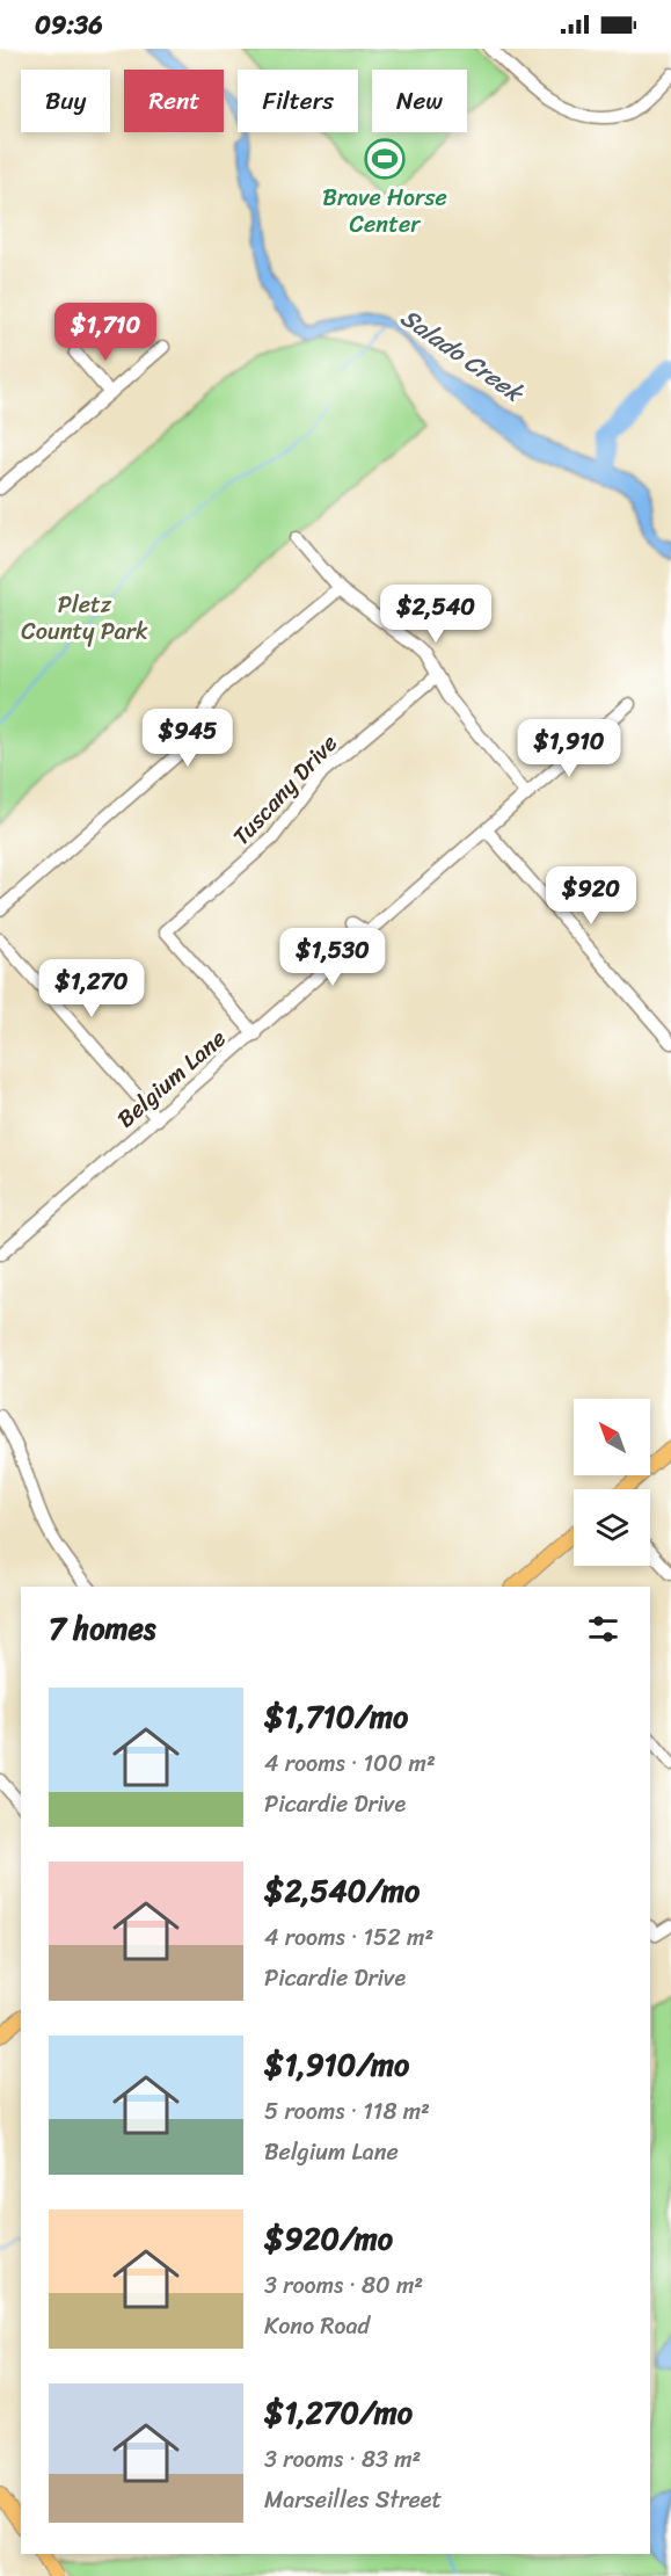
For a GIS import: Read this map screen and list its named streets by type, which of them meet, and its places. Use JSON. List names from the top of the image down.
{
  "streets": {
    "street": ["Tuscany Drive", "Belgium Lane"]
  },
  "crossings": [
    ["Tuscany Drive", "Belgium Lane"]
  ],
  "water": ["Salado Creek"],
  "parks": ["Pletz County Park"],
  "places": {
    "sports": ["Brave Horse Center"]
  },
  "north": "top left",
  "page": {
    "status": "09:36",
    "chip": [
      "Buy",
      "Rent",
      "Filters",
      "New"
    ],
    "price": [
      "$1,710",
      "$2,540",
      "$945",
      "$1,910",
      "$920",
      "$1,530",
      "$1,270"
    ],
    "heading": "7 homes",
    "list": [
      {
        "name": "$1,710/mo",
        "note": "4 rooms · 100 m² · Picardie Drive"
      },
      {
        "name": "$2,540/mo",
        "note": "4 rooms · 152 m² · Picardie Drive"
      },
      {
        "name": "$1,910/mo",
        "note": "5 rooms · 118 m² · Belgium Lane"
      },
      {
        "name": "$920/mo",
        "note": "3 rooms · 80 m² · Kono Road"
      },
      {
        "name": "$1,270/mo",
        "note": "3 rooms · 83 m² · Marseilles Street"
      }
    ]
  }
}
